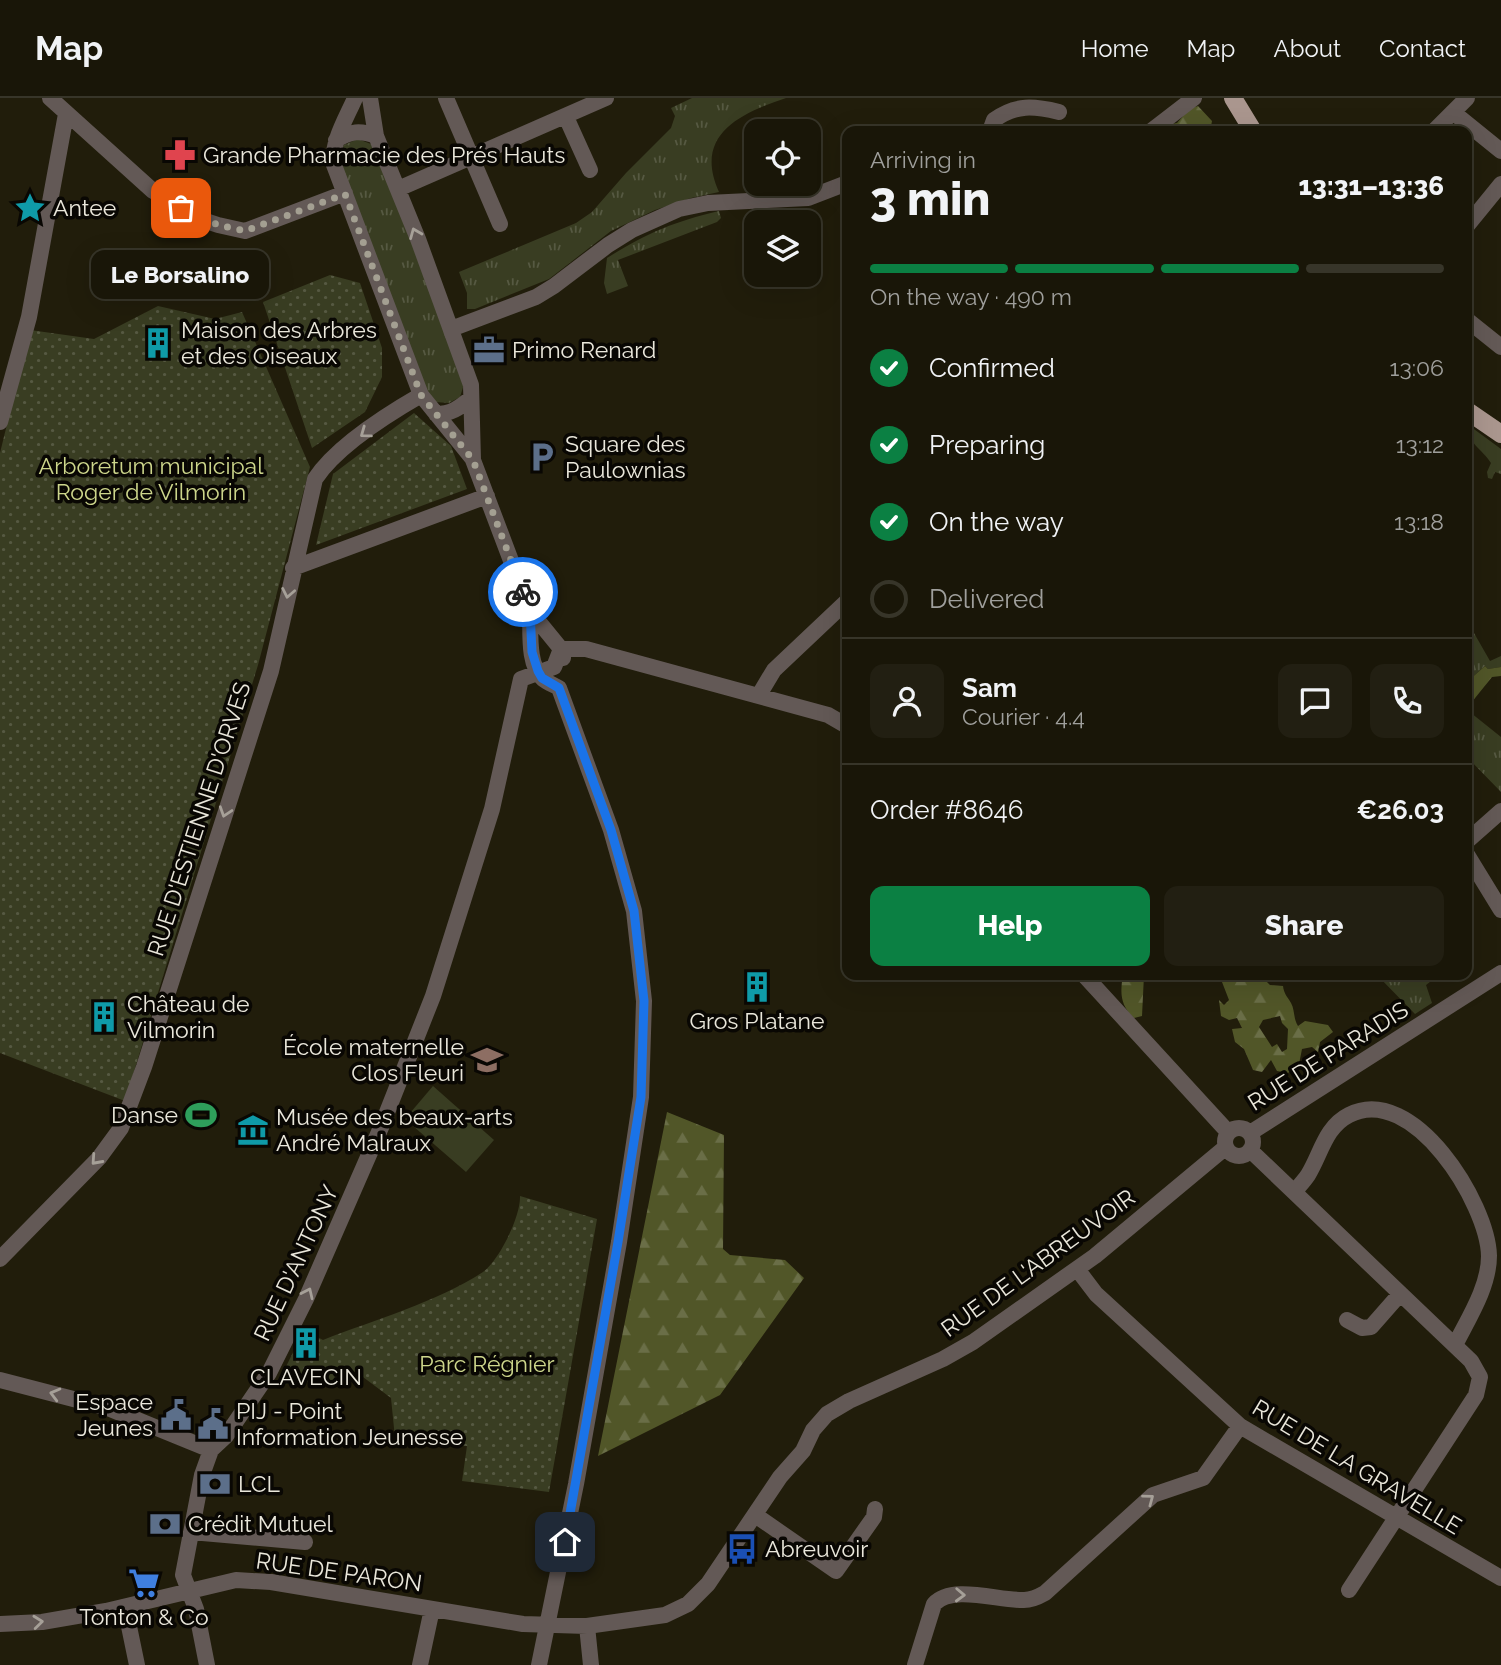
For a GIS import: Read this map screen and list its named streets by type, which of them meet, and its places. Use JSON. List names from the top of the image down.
{
  "streets": {
    "street": [
      "RUE D'ESTIENNE D'ORVES",
      "RUE DE PARADIS",
      "RUE D'ANTONY",
      "RUE DE L'ABREUVOIR",
      "RUE DE LA GRAVELLE",
      "RUE DE PARON"
    ]
  },
  "crossings": [
    ["RUE DE PARADIS", "RUE DE L'ABREUVOIR"],
    ["RUE D'ANTONY", "RUE DE PARON"],
    ["RUE DE L'ABREUVOIR", "RUE DE LA GRAVELLE"],
    ["RUE DE L'ABREUVOIR", "RUE DE PARON"]
  ],
  "one_way": ["RUE D'ESTIENNE D'ORVES", "RUE D'ANTONY"],
  "parks": ["Arboretum municipal Roger de Vilmorin", "Parc Régnier"],
  "places": {
    "pharmacy": ["Grande Pharmacie des Prés Hauts"],
    "place": ["Antee"],
    "other": ["Le Borsalino"],
    "building": [
      "Maison des Arbres et des Oiseaux",
      "Gros Platane",
      "Château de Vilmorin",
      "CLAVECIN"
    ],
    "office": ["Primo Renard"],
    "parking": ["Square des Paulownias"],
    "school or university": ["École maternelle Clos Fleuri"],
    "sports": ["Danse"],
    "museum": ["Musée des beaux-arts André Malraux"],
    "public building": ["Espace Jeunes", "PIJ - Point Information Jeunesse"],
    "bank": ["LCL", "Crédit Mutuel"],
    "bus stop": ["Abreuvoir"],
    "supermarket": ["Tonton & Co"]
  },
  "page": {
    "header": "Map",
    "nav": [
      "Home",
      "Map",
      "About",
      "Contact"
    ],
    "heading": ["3 min", "Arriving in", "13:31–13:36"],
    "panel": [
      "Sam",
      "Courier · 4.4",
      "Order #8646",
      "€26.03"
    ],
    "bar": "On the way · 490 m",
    "bubble": "Le Borsalino",
    "list": [
      ["Confirmed", "13:06"],
      ["Preparing", "13:12"],
      ["On the way", "13:18"],
      "Delivered"
    ],
    "buttons": ["Help", "Share"]
  }
}
